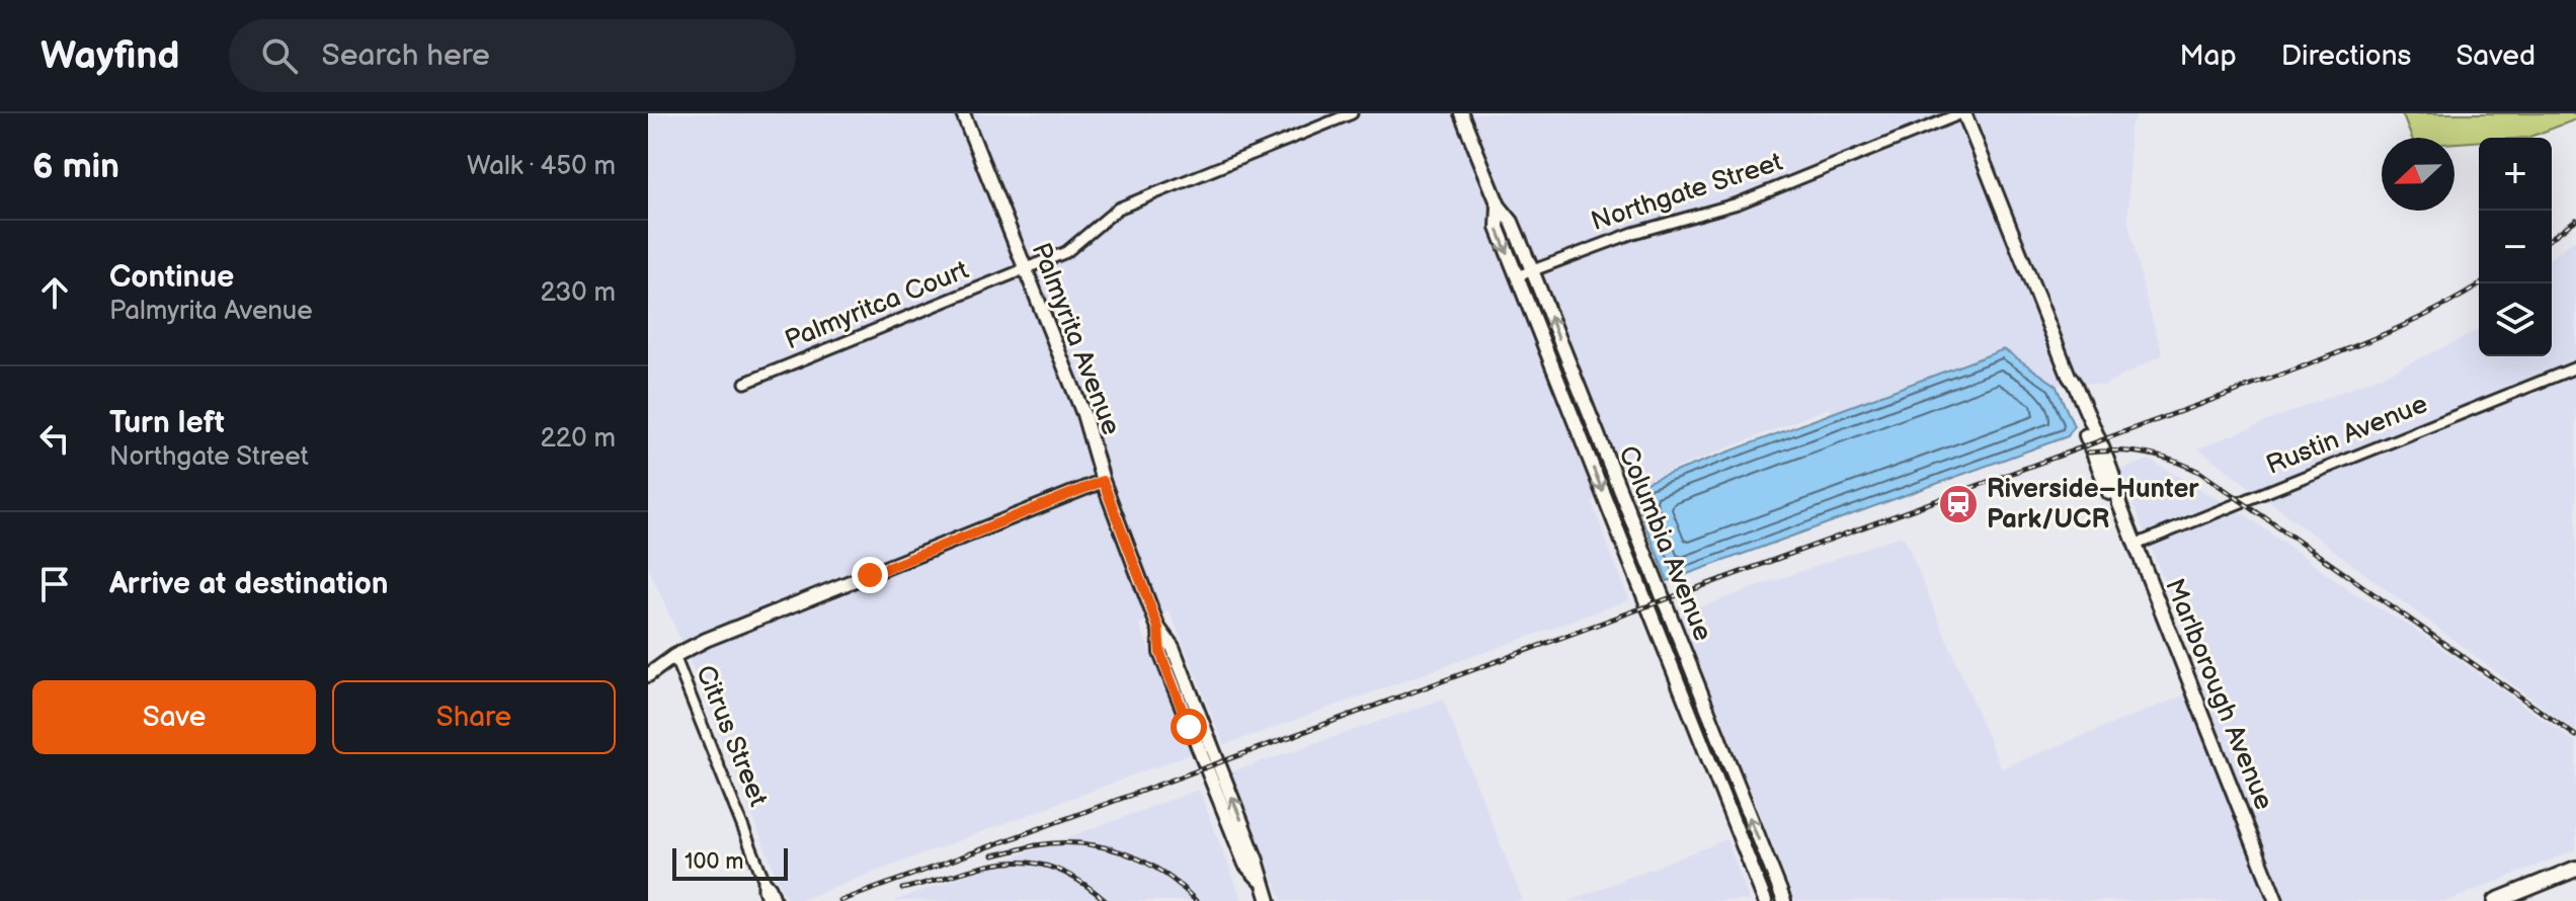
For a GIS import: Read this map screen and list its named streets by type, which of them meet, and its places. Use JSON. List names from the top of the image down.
{
  "streets": {
    "street": [
      "Northgate Street",
      "Palmyritca Court",
      "Palmyrita Avenue",
      "Rustin Avenue",
      "Columbia Avenue",
      "Marlborough Avenue",
      "Citrus Street"
    ]
  },
  "crossings": [
    ["Northgate Street", "Columbia Avenue"],
    ["Northgate Street", "Marlborough Avenue"],
    ["Palmyritca Court", "Palmyrita Avenue"],
    ["Rustin Avenue", "Marlborough Avenue"]
  ],
  "places": {
    "station": ["Riverside–Hunter Park/UCR"]
  },
  "scale_bar": "100 m",
  "north": "left",
  "page": {
    "header": "Wayfind",
    "search": "Search here",
    "nav": ["Map", "Directions", "Saved"],
    "heading": ["6 min", "Walk · 450 m"],
    "map_buttons": ["+", "−"],
    "list": [
      ["Continue", "Palmyrita Avenue", "230 m"],
      ["Turn left", "Northgate Street", "220 m"],
      "Arrive at destination"
    ],
    "buttons": ["Save", "Share"],
    "scale": "100 m"
  }
}
